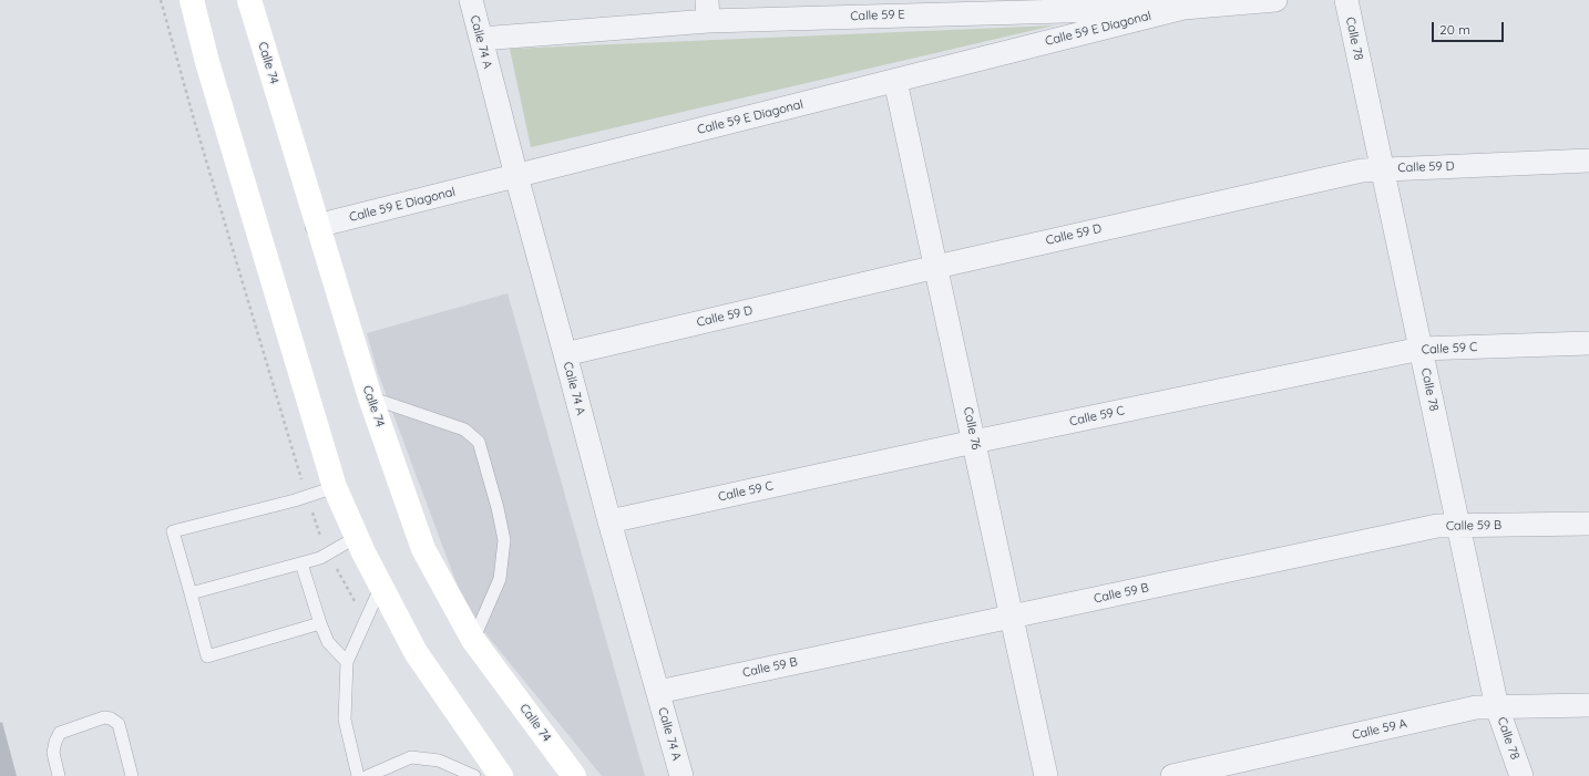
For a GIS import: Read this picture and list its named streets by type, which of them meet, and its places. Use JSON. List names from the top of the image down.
{
  "streets": {
    "main road": ["Calle 74"],
    "street": [
      "Calle 59 E",
      "Calle 59 E Diagonal",
      "Calle 78",
      "Calle 74 A",
      "Calle 59 D",
      "Calle 59 C",
      "Calle 76",
      "Calle 59 B",
      "Calle 59 A"
    ]
  },
  "crossings": [
    ["Calle 59 E", "Calle 59 E Diagonal"],
    ["Calle 59 E", "Calle 74 A"],
    ["Calle 59 E Diagonal", "Calle 74 A"],
    ["Calle 59 E Diagonal", "Calle 74"],
    ["Calle 59 E Diagonal", "Calle 76"],
    ["Calle 78", "Calle 59 D"],
    ["Calle 78", "Calle 59 C"],
    ["Calle 78", "Calle 59 B"],
    ["Calle 78", "Calle 59 A"],
    ["Calle 74 A", "Calle 59 D"],
    ["Calle 74 A", "Calle 59 C"],
    ["Calle 74 A", "Calle 59 B"],
    ["Calle 59 D", "Calle 76"],
    ["Calle 59 C", "Calle 76"],
    ["Calle 76", "Calle 59 B"]
  ],
  "scale_bar": "20 m"
}
